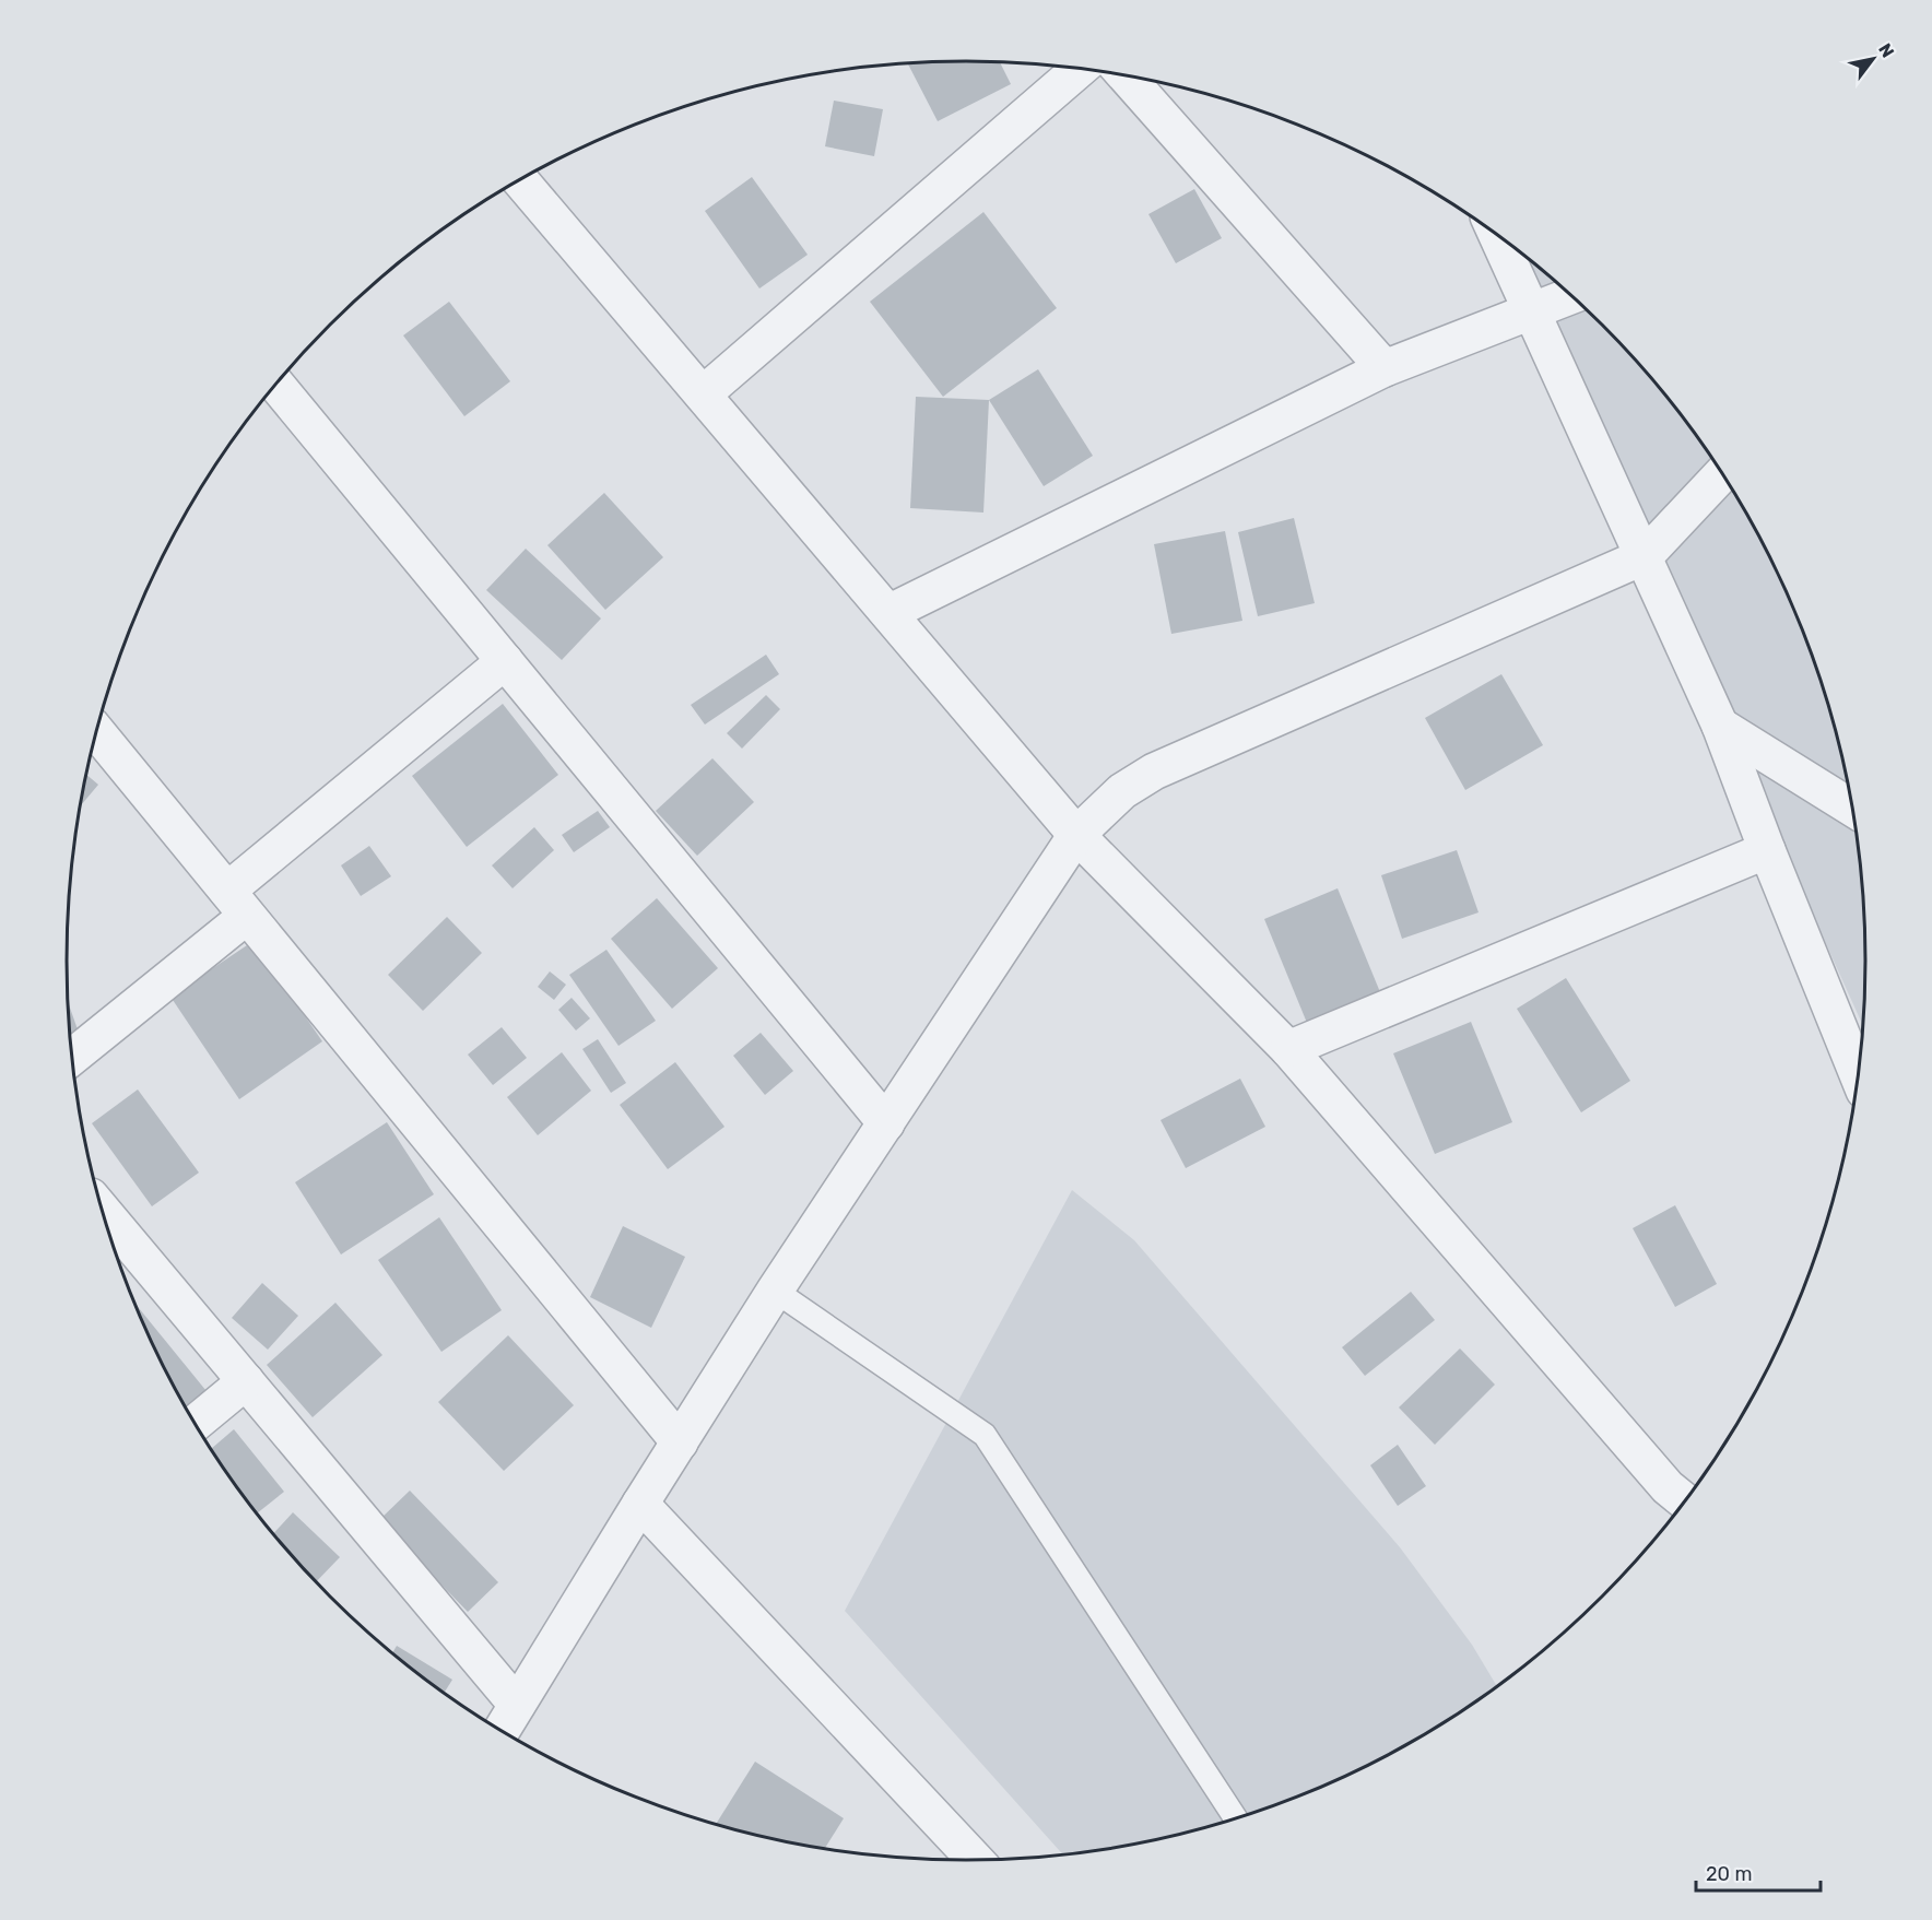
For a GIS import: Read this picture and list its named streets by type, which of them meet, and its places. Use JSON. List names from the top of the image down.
{
  "scale_bar": "20 m",
  "north": "top right"
}
